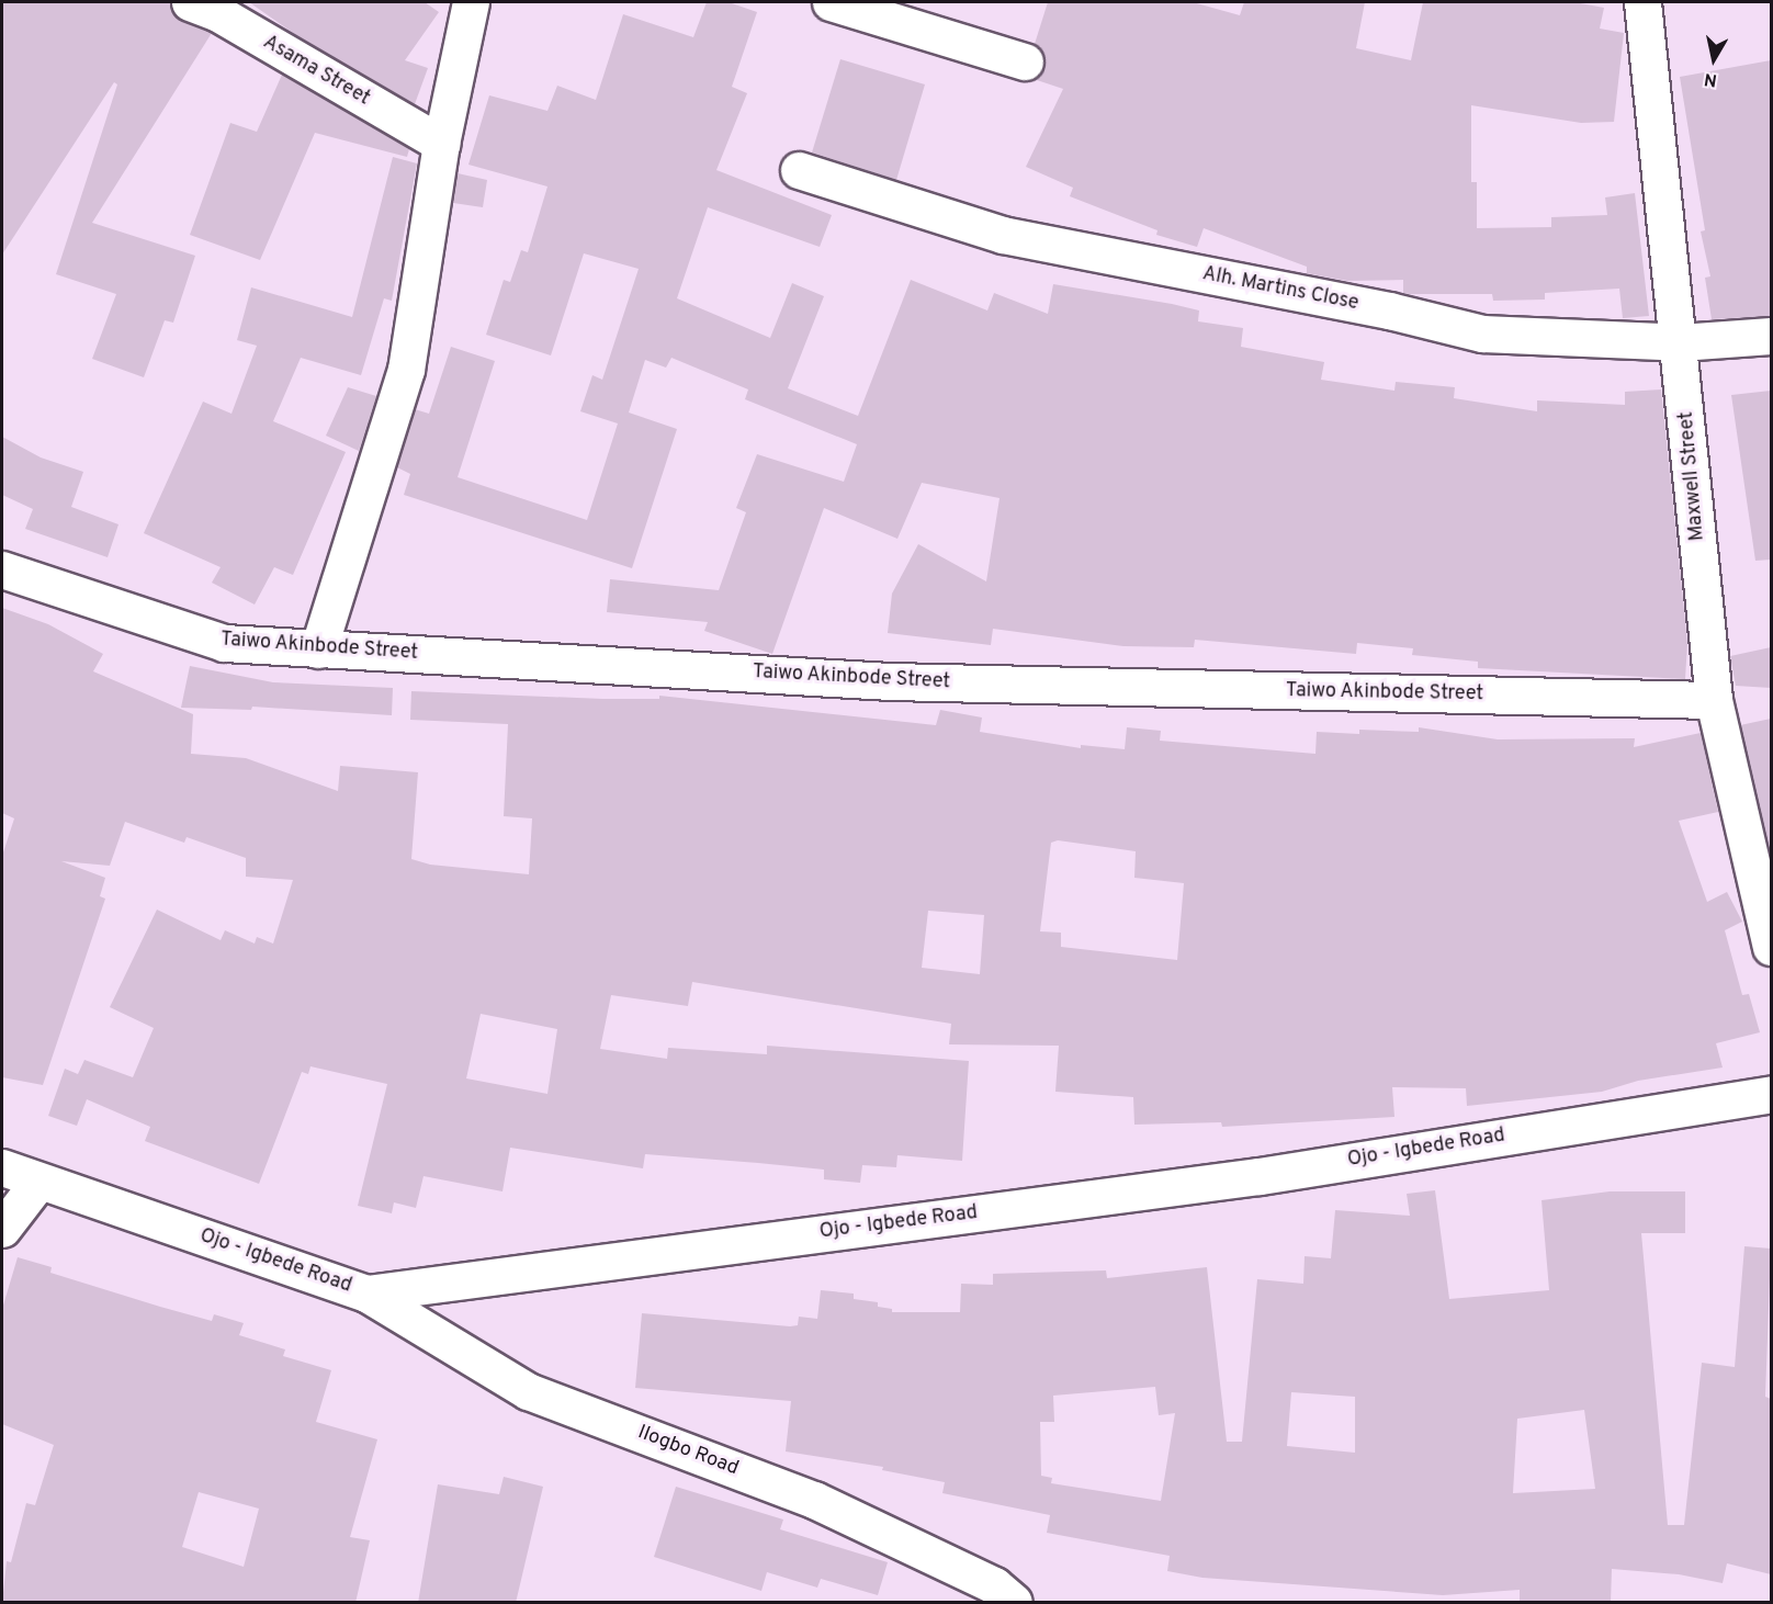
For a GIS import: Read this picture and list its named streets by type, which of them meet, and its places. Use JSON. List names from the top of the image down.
{
  "streets": {
    "street": [
      "Asama Street",
      "Alh. Martins Close",
      "Maxwell Street",
      "Taiwo Akinbode Street",
      "Ojo - Igbede Road",
      "Ilogbo Road"
    ]
  },
  "crossings": [
    ["Alh. Martins Close", "Maxwell Street"],
    ["Maxwell Street", "Taiwo Akinbode Street"],
    ["Ojo - Igbede Road", "Ilogbo Road"]
  ],
  "north": "bottom"
}
